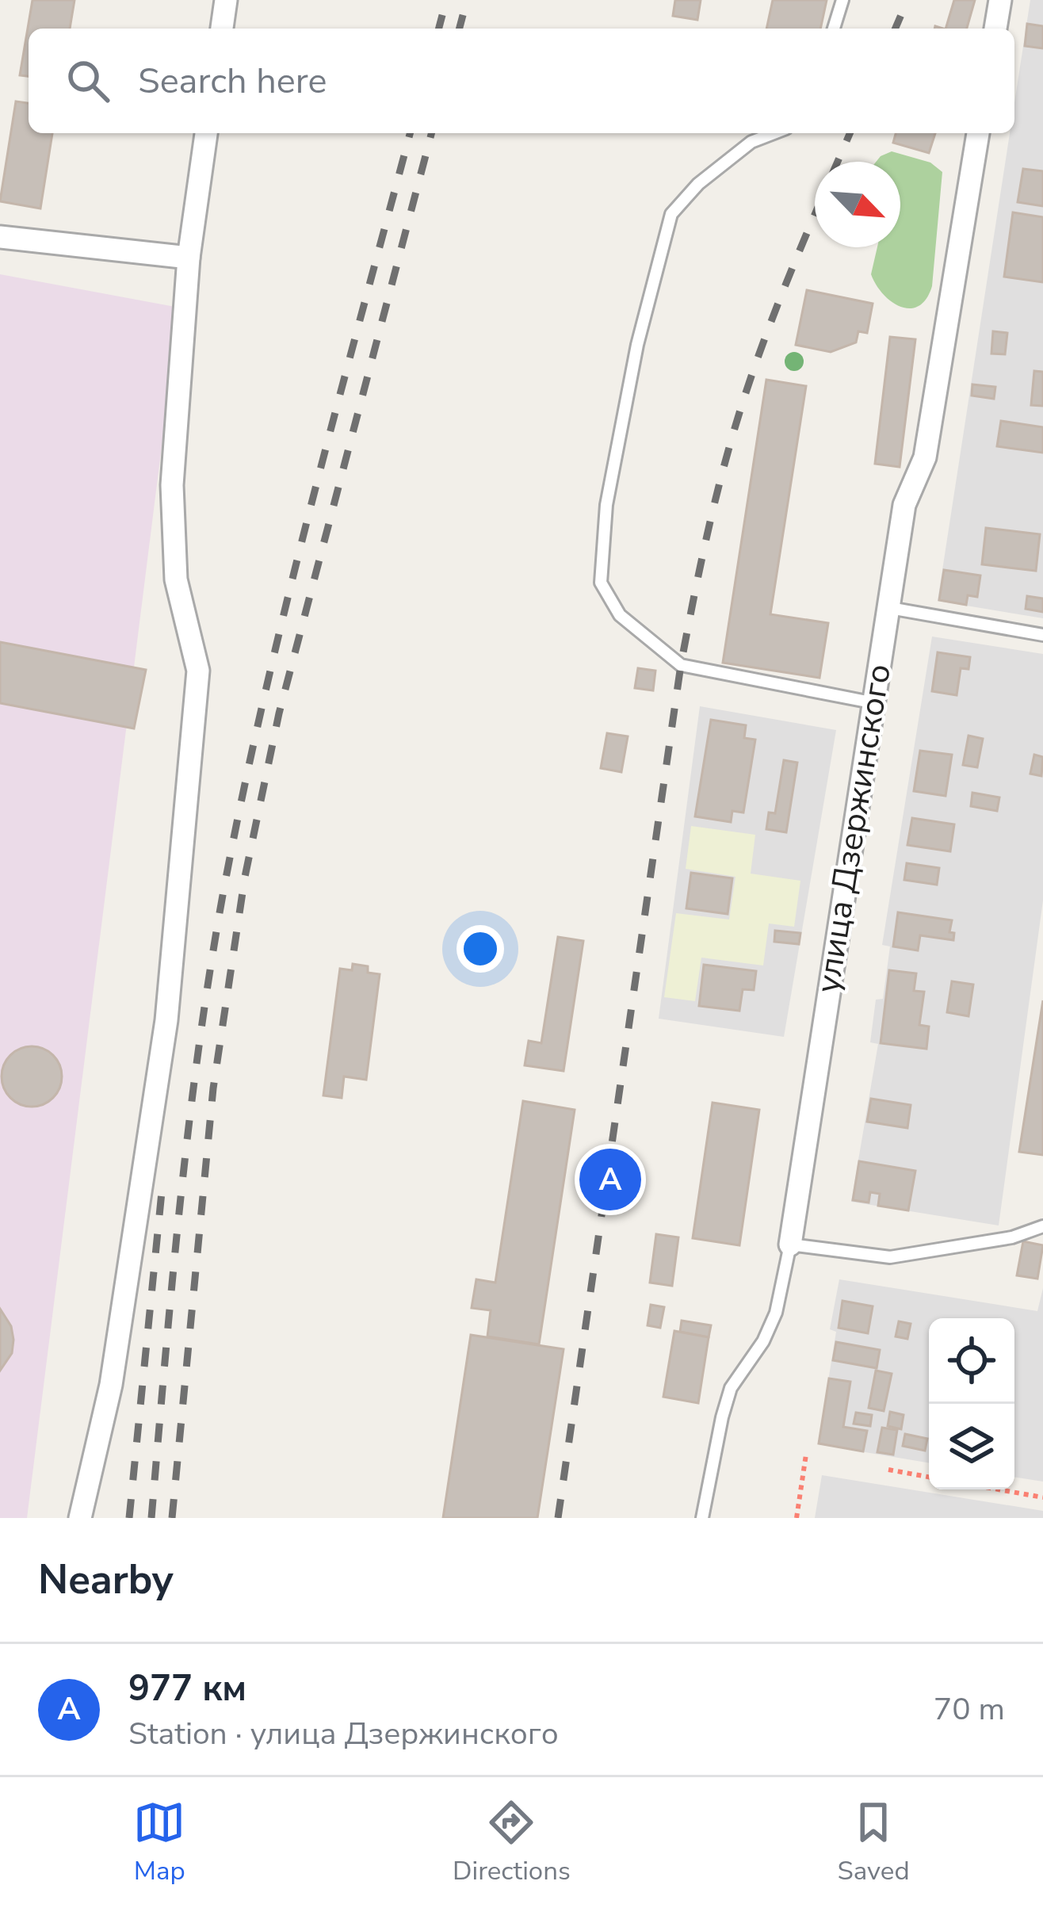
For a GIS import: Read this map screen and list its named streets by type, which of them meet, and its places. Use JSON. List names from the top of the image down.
{
  "streets": {
    "street": ["улица Дзержинского"]
  },
  "north": "bottom right",
  "page": {
    "search": "Search here",
    "pins": "A",
    "heading": "Nearby",
    "list": [
      {
        "mark": "A",
        "name": "977 км",
        "note": "Station · улица Дзержинского",
        "value": "70 m"
      }
    ],
    "nav": ["Map", "Directions", "Saved"]
  }
}
